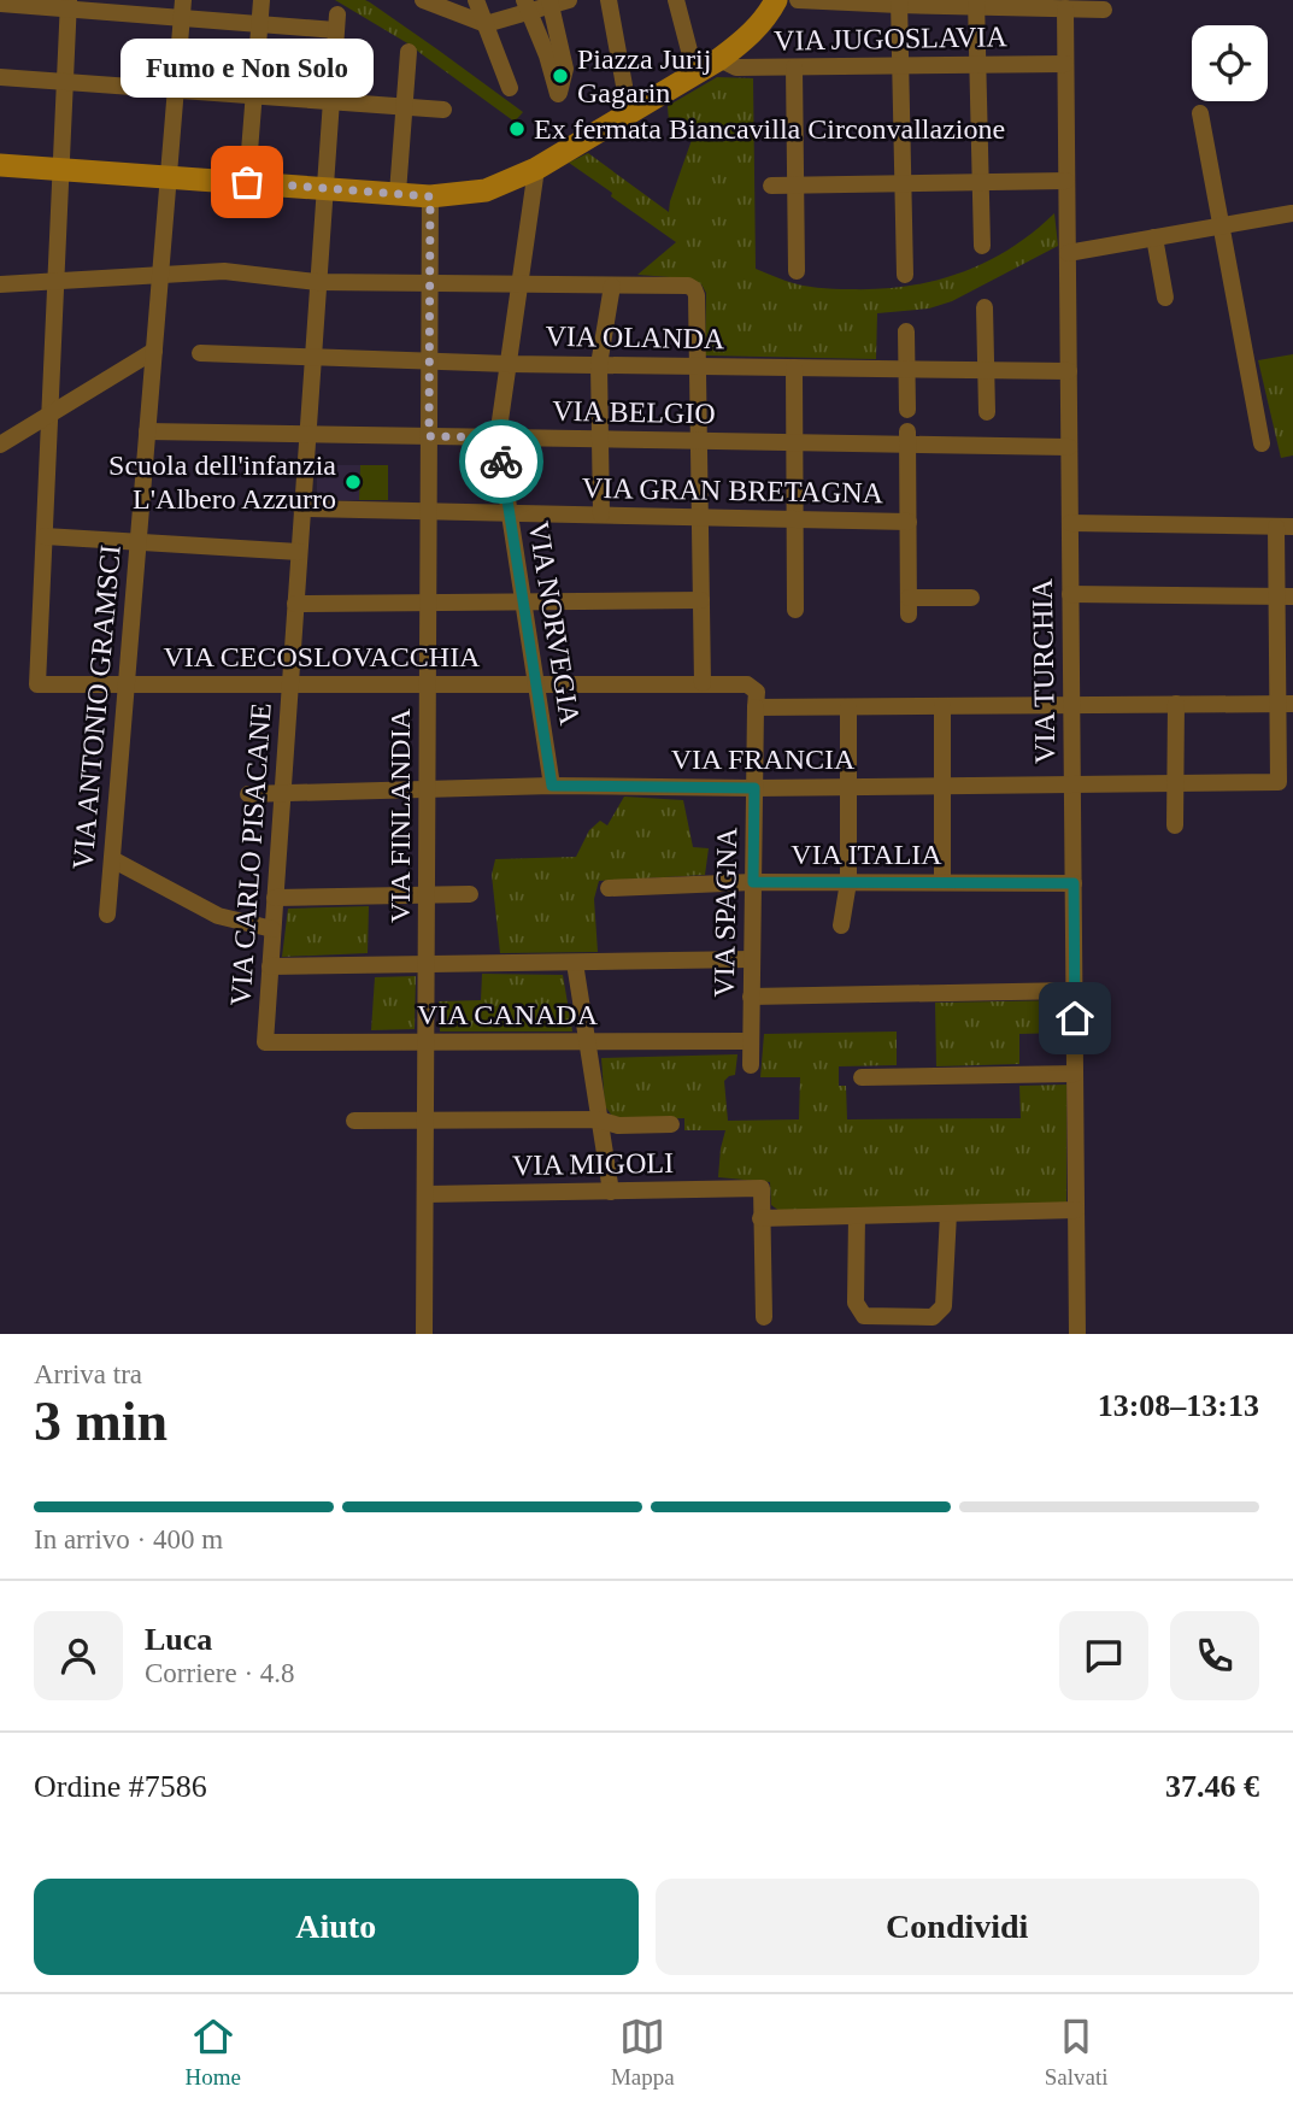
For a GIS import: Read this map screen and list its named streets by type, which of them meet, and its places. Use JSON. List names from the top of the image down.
{
  "streets": {
    "street": [
      "VIA JUGOSLAVIA",
      "VIA OLANDA",
      "VIA BELGIO",
      "VIA GRAN BRETAGNA",
      "VIA NORVEGIA",
      "VIA CECOSLOVACCHIA",
      "VIA TURCHIA",
      "VIA ANTONIO GRAMSCI",
      "VIA FRANCIA",
      "VIA FINLANDIA",
      "VIA CARLO PISACANE",
      "VIA ITALIA",
      "VIA SPAGNA",
      "VIA CANADA",
      "VIA MIGOLI"
    ]
  },
  "crossings": [
    ["VIA JUGOSLAVIA", "VIA TURCHIA"],
    ["VIA OLANDA", "VIA NORVEGIA"],
    ["VIA OLANDA", "VIA TURCHIA"],
    ["VIA OLANDA", "VIA FINLANDIA"],
    ["VIA OLANDA", "VIA CARLO PISACANE"],
    ["VIA BELGIO", "VIA NORVEGIA"],
    ["VIA BELGIO", "VIA TURCHIA"],
    ["VIA BELGIO", "VIA ANTONIO GRAMSCI"],
    ["VIA BELGIO", "VIA FINLANDIA"],
    ["VIA BELGIO", "VIA CARLO PISACANE"],
    ["VIA GRAN BRETAGNA", "VIA NORVEGIA"],
    ["VIA GRAN BRETAGNA", "VIA FINLANDIA"],
    ["VIA GRAN BRETAGNA", "VIA CARLO PISACANE"],
    ["VIA NORVEGIA", "VIA CECOSLOVACCHIA"],
    ["VIA NORVEGIA", "VIA FRANCIA"],
    ["VIA CECOSLOVACCHIA", "VIA ANTONIO GRAMSCI"],
    ["VIA CECOSLOVACCHIA", "VIA FINLANDIA"],
    ["VIA CECOSLOVACCHIA", "VIA CARLO PISACANE"],
    ["VIA CECOSLOVACCHIA", "VIA SPAGNA"],
    ["VIA TURCHIA", "VIA FRANCIA"],
    ["VIA TURCHIA", "VIA ITALIA"],
    ["VIA FRANCIA", "VIA FINLANDIA"],
    ["VIA FRANCIA", "VIA CARLO PISACANE"],
    ["VIA FRANCIA", "VIA SPAGNA"],
    ["VIA FINLANDIA", "VIA CANADA"],
    ["VIA FINLANDIA", "VIA MIGOLI"],
    ["VIA CARLO PISACANE", "VIA CANADA"],
    ["VIA ITALIA", "VIA SPAGNA"],
    ["VIA SPAGNA", "VIA CANADA"]
  ],
  "places": [
    "Piazza Jurij Gagarin",
    "Ex fermata Biancavilla Circonvallazione",
    "Fumo e Non Solo",
    "Scuola dell'infanzia L'Albero Azzurro"
  ],
  "page": {
    "bubble": "Fumo e Non Solo",
    "heading": ["3 min", "Arriva tra", "13:08–13:13"],
    "panel": [
      "Luca",
      "Corriere · 4.8",
      "Ordine #7586",
      "37.46 €"
    ],
    "bar": "In arrivo · 400 m",
    "buttons": ["Aiuto", "Condividi"],
    "tabs": ["Home", "Mappa", "Salvati"]
  }
}
